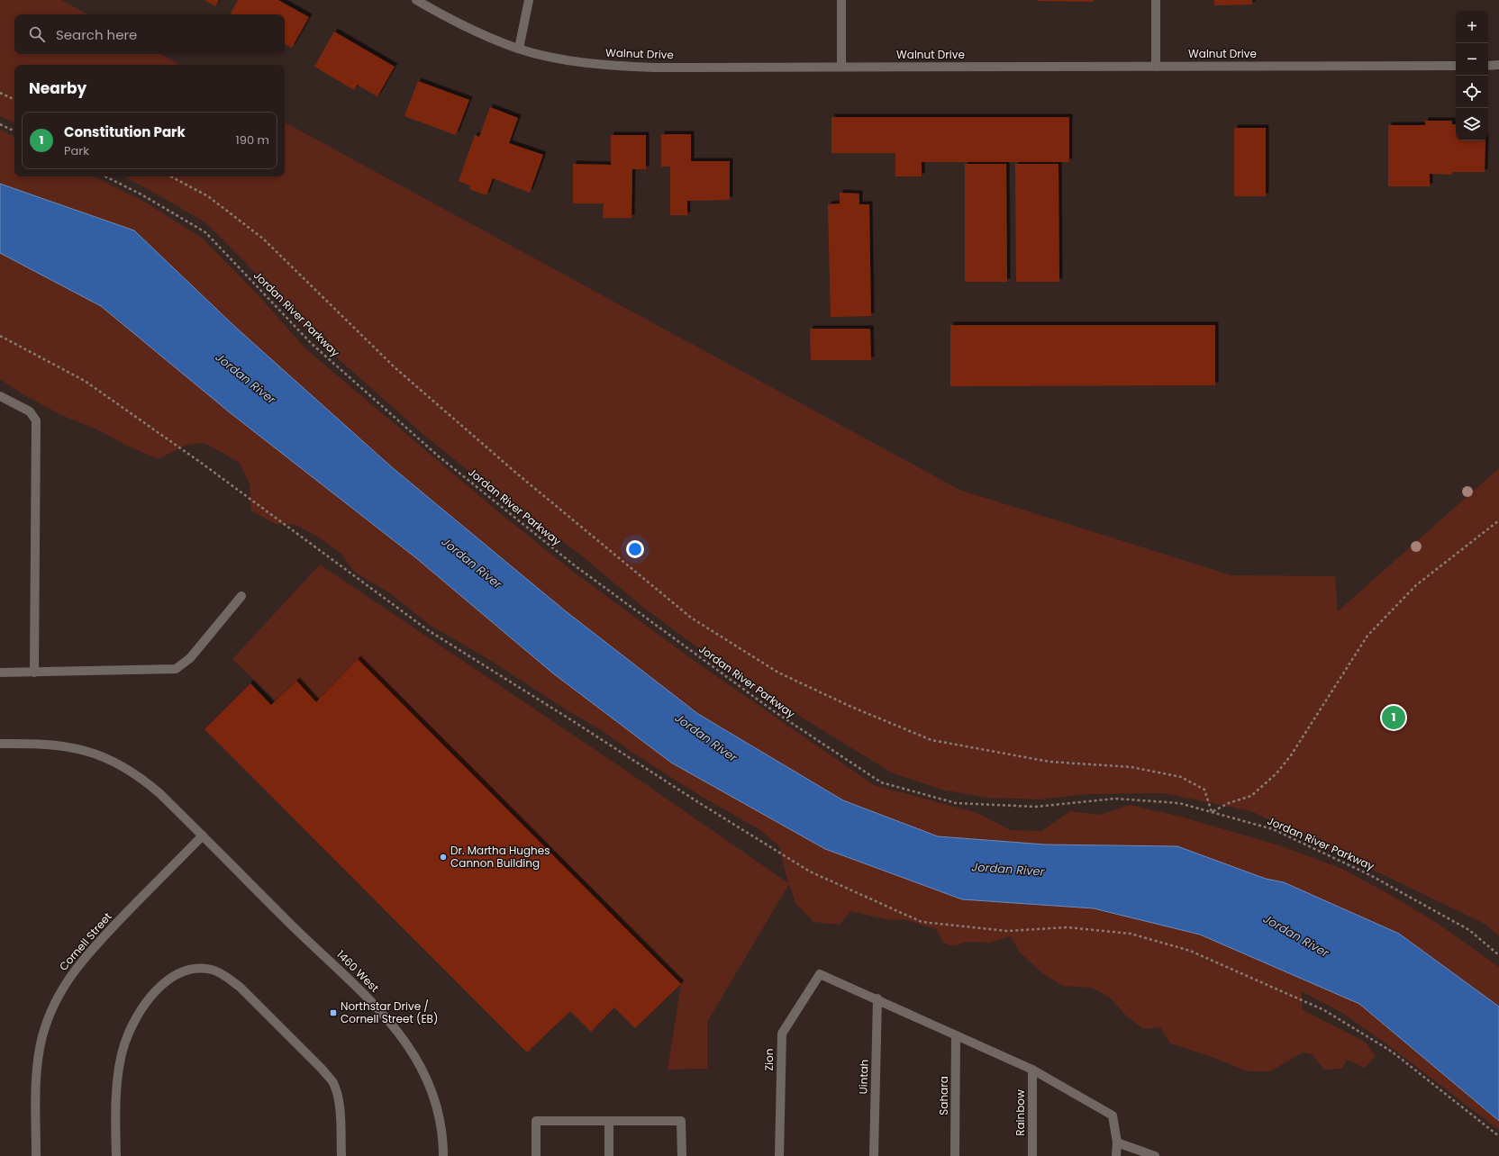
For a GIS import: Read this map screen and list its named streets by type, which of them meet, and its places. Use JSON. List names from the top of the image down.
{
  "streets": {
    "street": [
      "Walnut Drive",
      "Cornell Street",
      "1460 West",
      "Zion",
      "Uintah",
      "Sahara",
      "Rainbow"
    ],
    "path": ["Jordan River Parkway"]
  },
  "crossings": [
    ["Cornell Street", "1460 West"],
    ["Zion", "Uintah"]
  ],
  "water": ["Jordan River"],
  "places": {
    "other": ["Dr. Martha Hughes Cannon Building"],
    "transit": ["Northstar Drive / Cornell Street (EB)"]
  },
  "page": {
    "map_buttons": ["+", "−"],
    "search": "Search here",
    "heading": "Nearby",
    "list": [
      {
        "mark": "1",
        "name": "Constitution Park",
        "note": "Park",
        "value": "190 m"
      }
    ],
    "pins": "1"
  }
}
